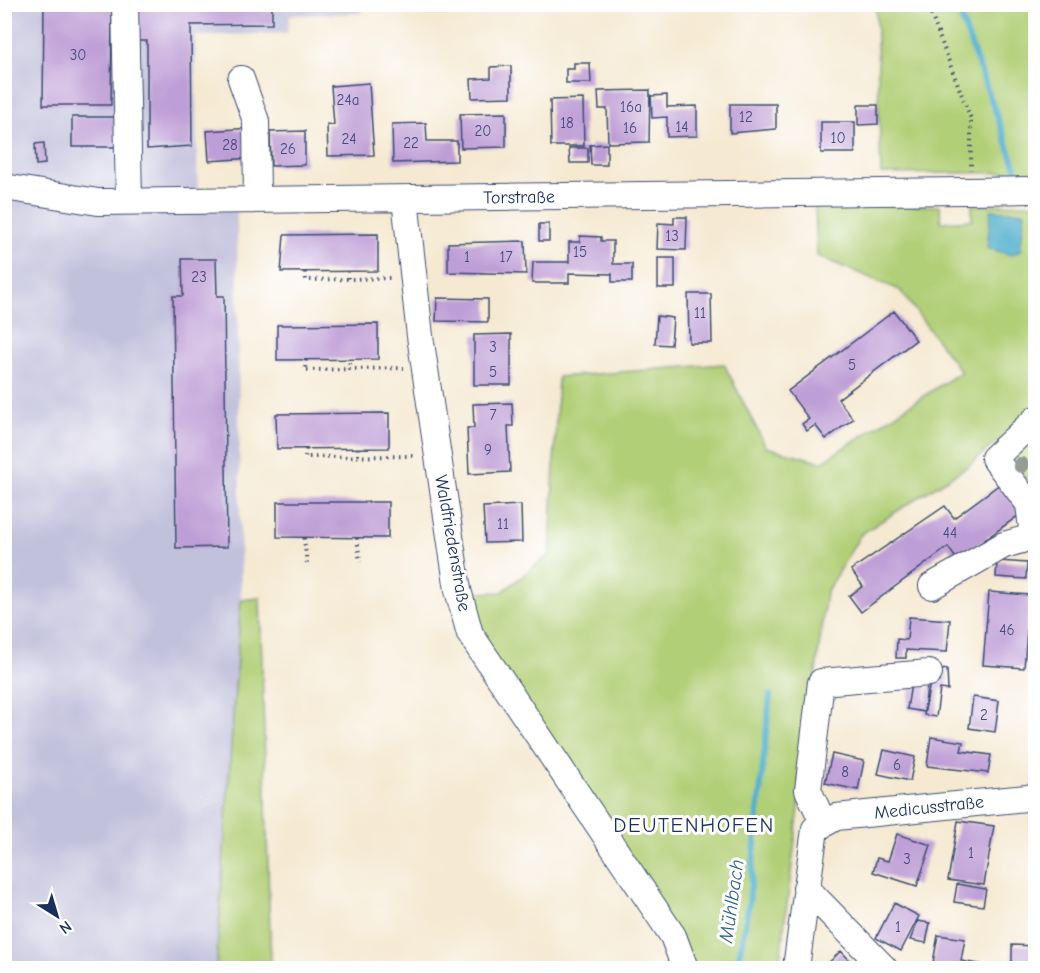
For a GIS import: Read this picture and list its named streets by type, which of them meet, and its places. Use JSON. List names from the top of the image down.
{
  "streets": {
    "street": ["Torstraße", "Waldfriedenstraße", "Medicusstraße"]
  },
  "crossings": [
    ["Torstraße", "Waldfriedenstraße"]
  ],
  "districts": ["DEUTENHOFEN"],
  "water": ["Mühlbach"],
  "house_numbers": [
    "30",
    "24a",
    "16a",
    "12",
    "18",
    "14",
    "16",
    "20",
    "10",
    "24",
    "22",
    "28",
    "26",
    "13",
    "15",
    "1",
    "17",
    "23",
    "11",
    "3",
    "5",
    "5",
    "7",
    "9",
    "11",
    "44",
    "46",
    "2",
    "6",
    "8",
    "1",
    "3",
    "1"
  ],
  "north": "bottom right"
}
